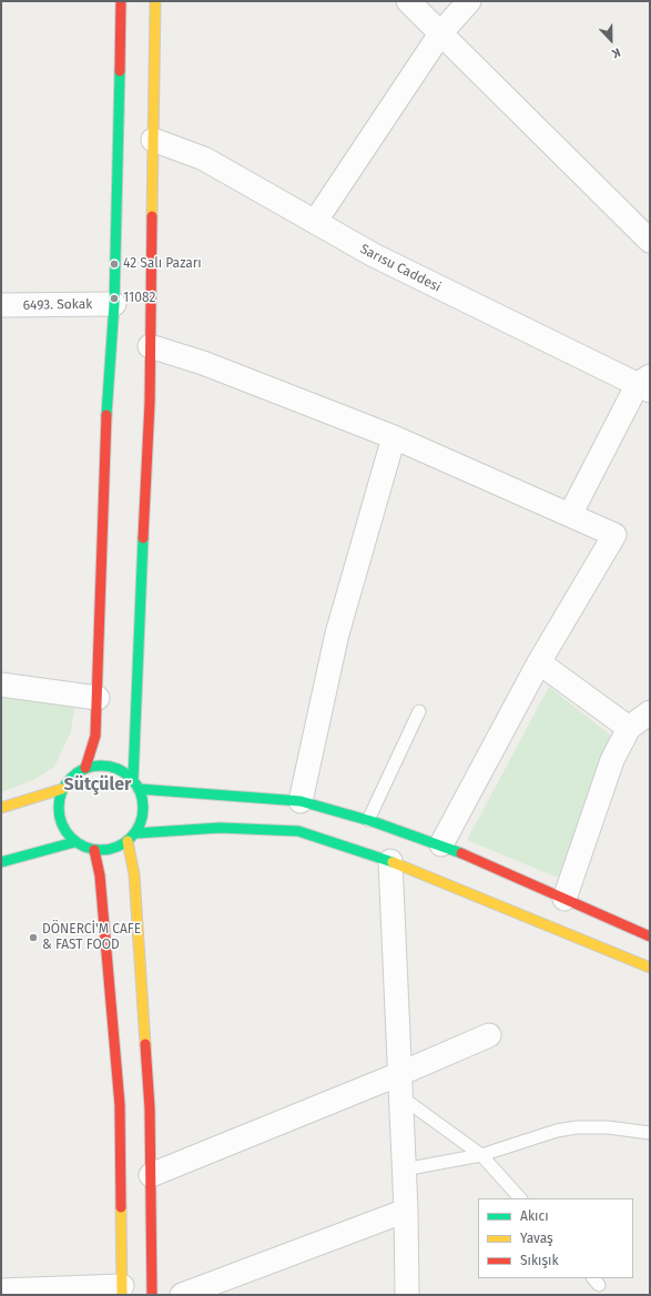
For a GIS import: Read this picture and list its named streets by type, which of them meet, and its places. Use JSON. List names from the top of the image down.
{
  "streets": {
    "street": ["Sarısu Caddesi", "6493. Sokak"]
  },
  "districts": ["Sütçüler"],
  "places": ["42 Salı Pazarı", "11082", "DÖNERCİ'M CAFE & FAST FOOD"],
  "legend": ["Akıcı", "Yavaş", "Sıkışık"],
  "north": "bottom"
}
